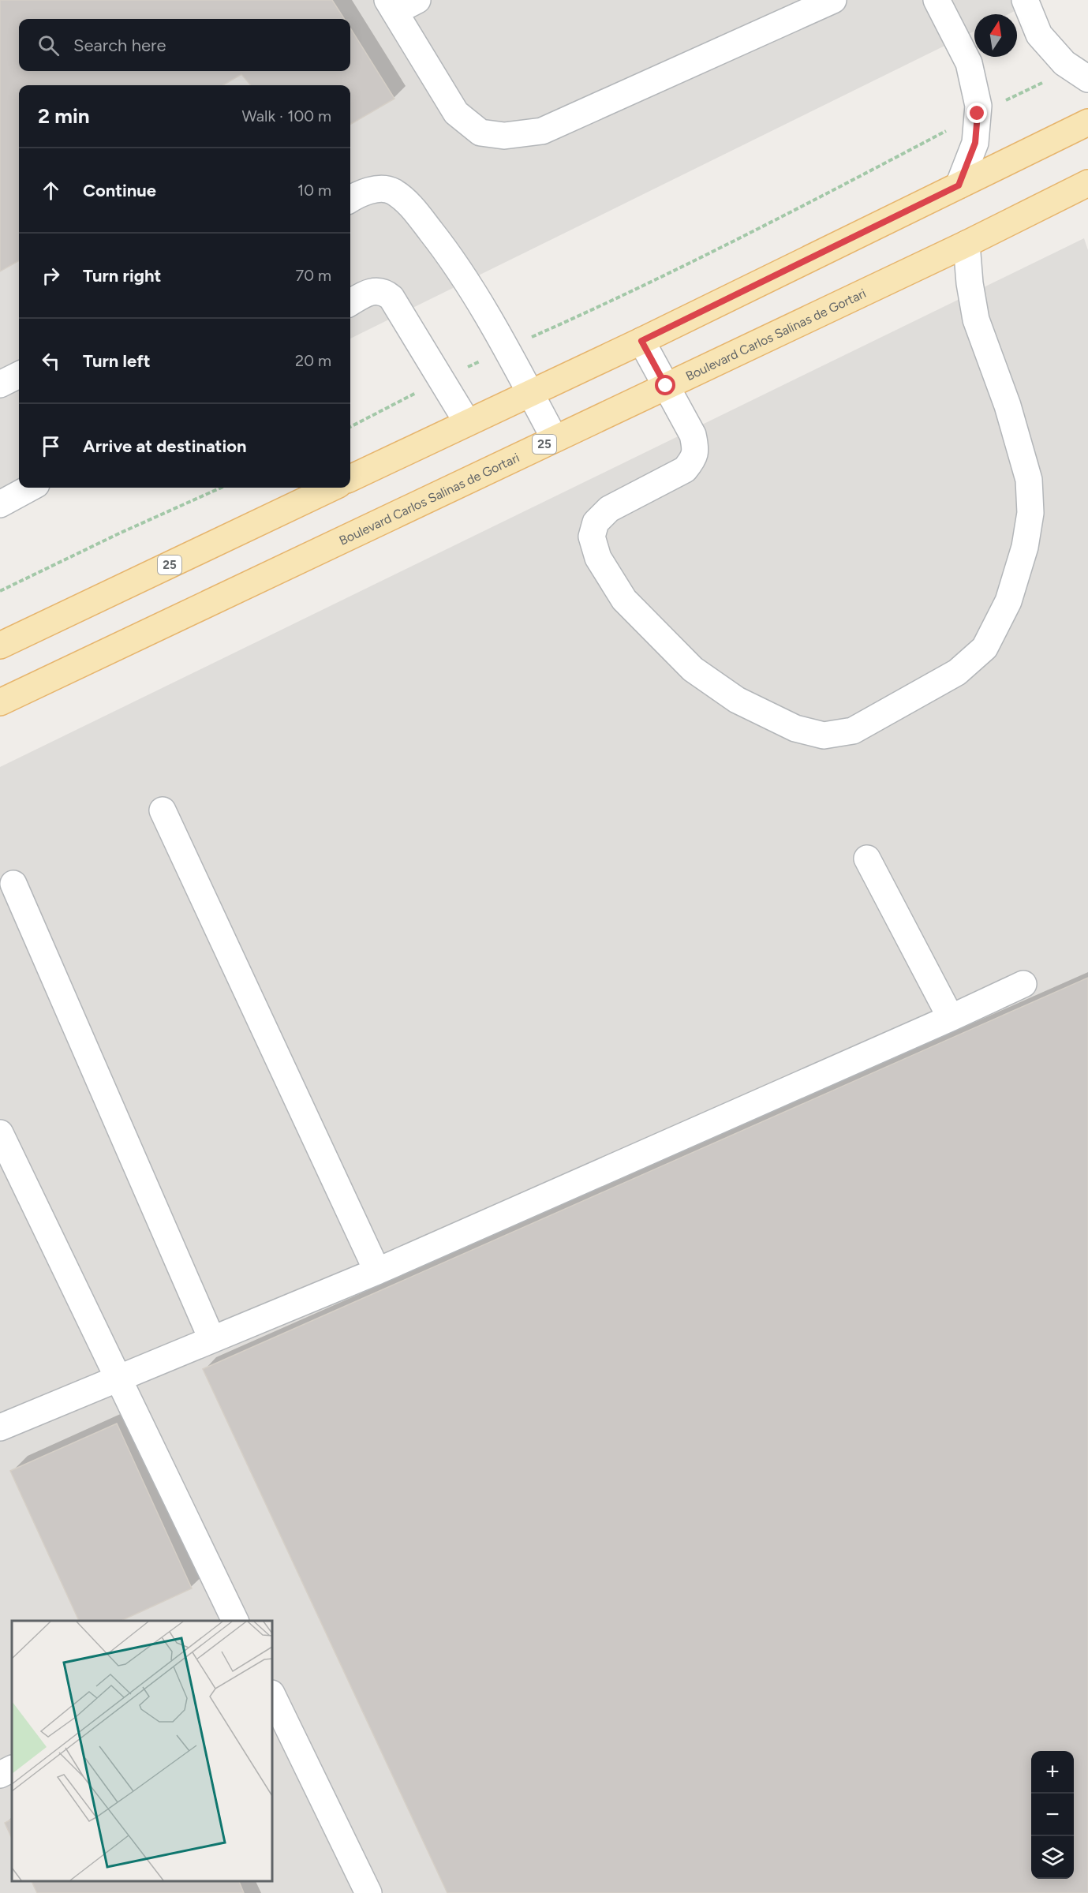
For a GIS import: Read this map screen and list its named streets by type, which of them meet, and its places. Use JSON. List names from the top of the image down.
{
  "streets": {
    "main road": ["Boulevard Carlos Salinas de Gortari", "25"]
  },
  "north": "top",
  "page": {
    "search": "Search here",
    "heading": ["2 min", "Walk · 100 m"],
    "list": [
      ["Continue", "10 m"],
      ["Turn right", "70 m"],
      ["Turn left", "20 m"],
      "Arrive at destination"
    ],
    "map_buttons": ["+", "−"]
  }
}
